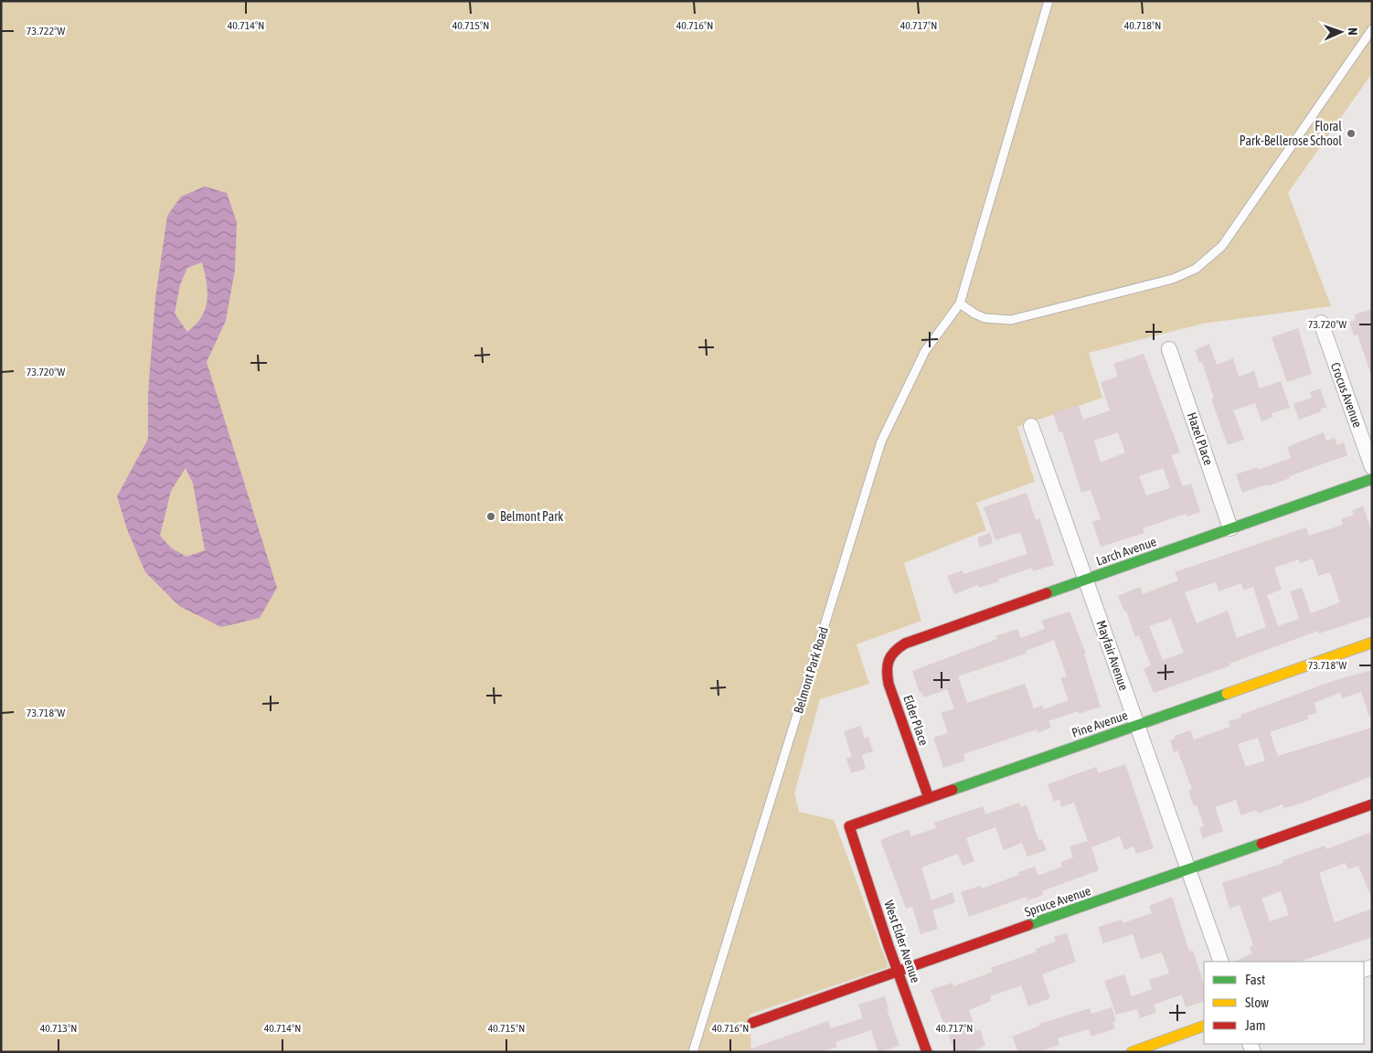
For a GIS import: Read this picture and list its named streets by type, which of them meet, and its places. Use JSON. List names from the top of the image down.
{
  "streets": {
    "street": [
      "Crocus Avenue",
      "Hazel Place",
      "Larch Avenue",
      "Mayfair Avenue",
      "Elder Place",
      "Pine Avenue",
      "Spruce Avenue",
      "West Elder Avenue"
    ],
    "lane": ["Belmont Park Road"]
  },
  "crossings": [
    ["Hazel Place", "Larch Avenue"],
    ["Larch Avenue", "Mayfair Avenue"],
    ["Larch Avenue", "Elder Place"],
    ["Mayfair Avenue", "Pine Avenue"],
    ["Mayfair Avenue", "Spruce Avenue"],
    ["Elder Place", "Pine Avenue"],
    ["Pine Avenue", "West Elder Avenue"],
    ["Spruce Avenue", "West Elder Avenue"]
  ],
  "places": ["Floral Park-Bellerose School", "Belmont Park"],
  "legend": ["Fast", "Slow", "Jam"],
  "north": "right",
  "coordinates": [
    "40.714°N",
    "40.715°N",
    "40.716°N",
    "40.717°N",
    "40.718°N",
    "73.722°W",
    "73.720°W",
    "73.718°W",
    "40.713°N"
  ]
}
